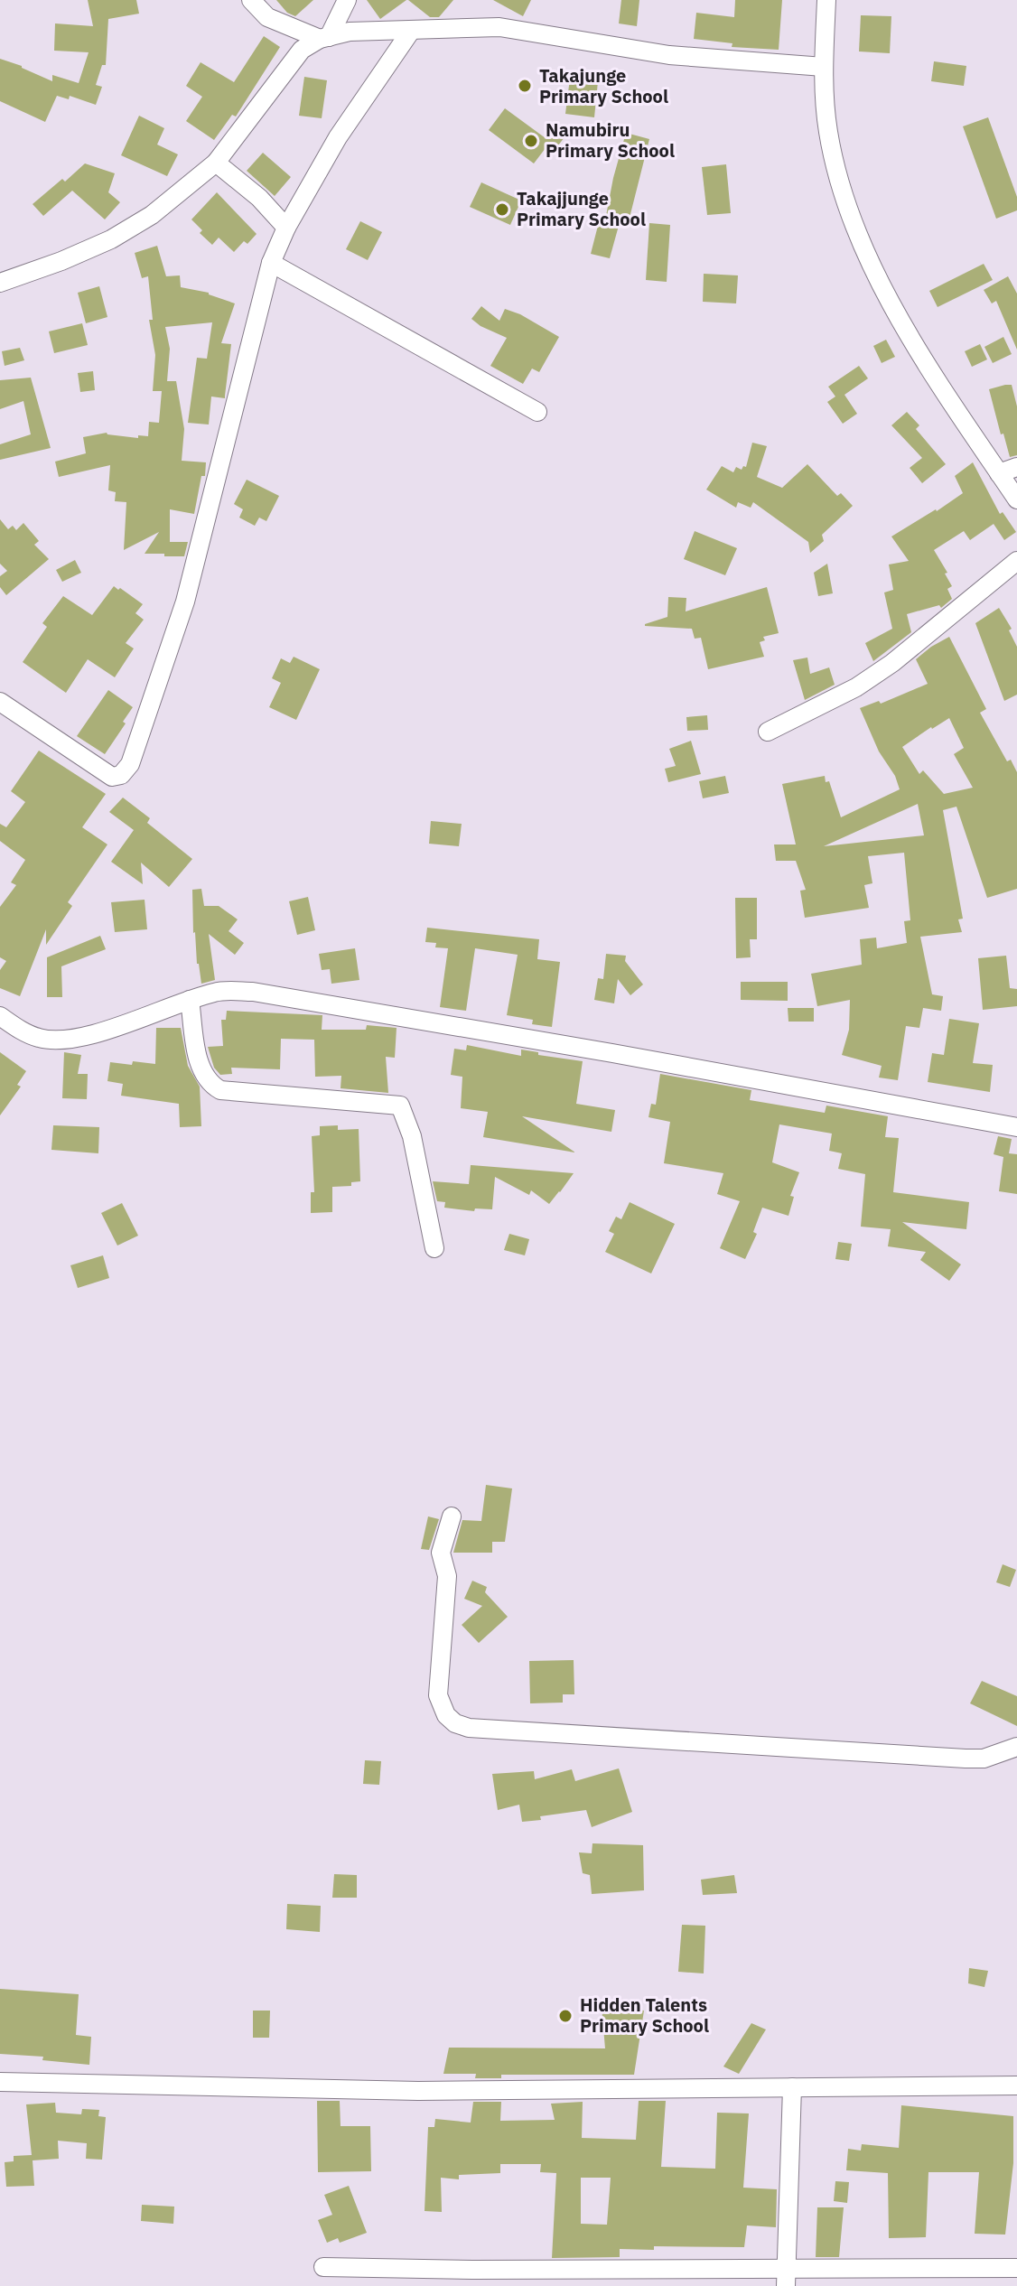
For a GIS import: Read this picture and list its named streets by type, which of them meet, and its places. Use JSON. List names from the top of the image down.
{
  "places": [
    "Takajunge Primary School",
    "Namubiru Primary School",
    "Takajjunge Primary School",
    "Hidden Talents Primary School"
  ]
}
